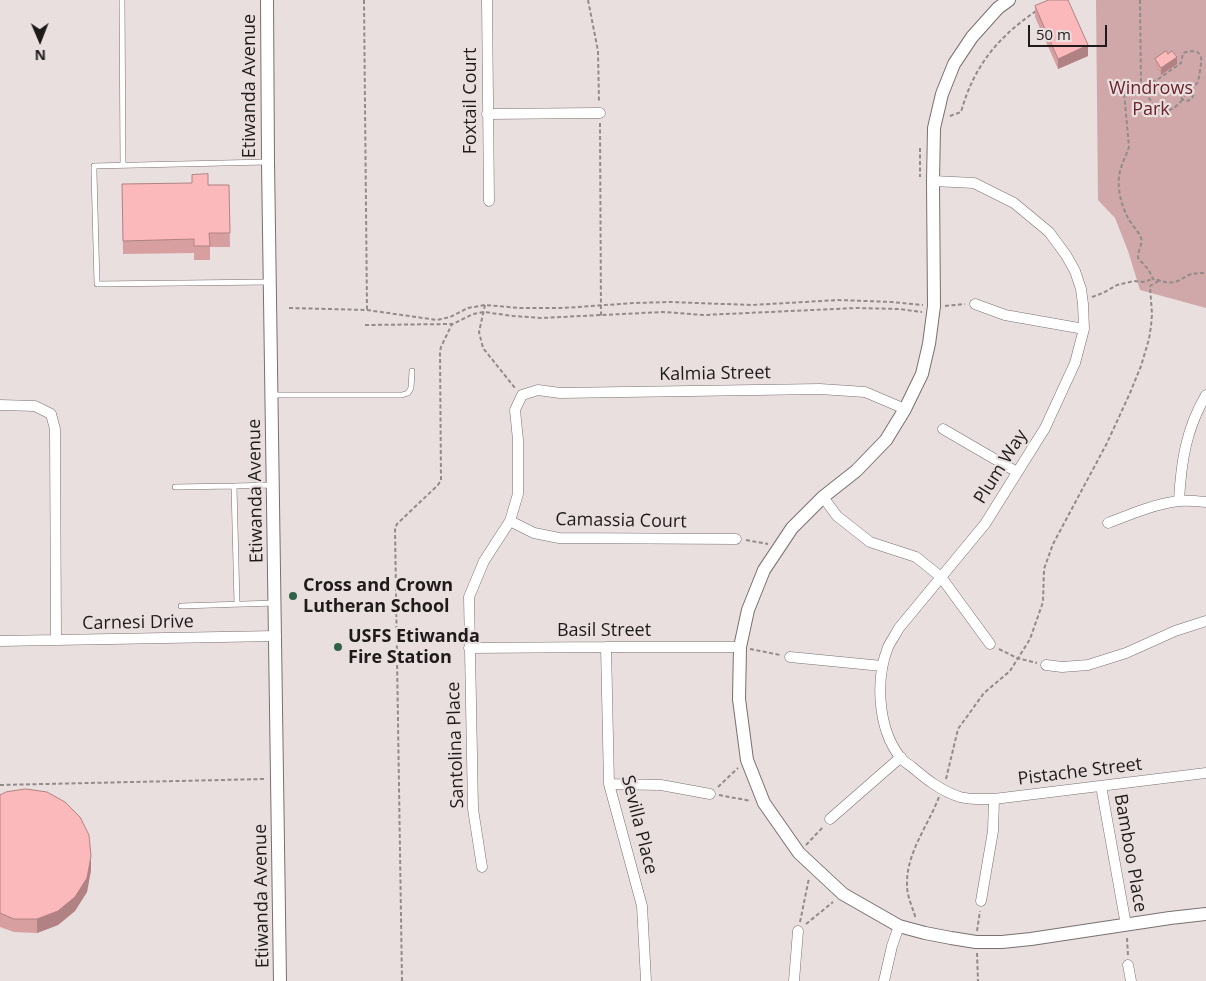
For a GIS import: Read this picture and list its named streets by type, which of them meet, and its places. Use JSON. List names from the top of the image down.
{
  "streets": {
    "street": [
      "Etiwanda Avenue",
      "Foxtail Court",
      "Kalmia Street",
      "Plum Way",
      "Camassia Court",
      "Carnesi Drive",
      "Basil Street",
      "Santolina Place",
      "Pistache Street",
      "Sevilla Place",
      "Bamboo Place"
    ]
  },
  "crossings": [
    ["Etiwanda Avenue", "Carnesi Drive"],
    ["Kalmia Street", "Santolina Place"],
    ["Plum Way", "Pistache Street"],
    ["Camassia Court", "Santolina Place"],
    ["Basil Street", "Santolina Place"],
    ["Basil Street", "Sevilla Place"],
    ["Pistache Street", "Bamboo Place"]
  ],
  "parks": ["Windrows Park"],
  "places": ["Cross and Crown Lutheran School", "USFS Etiwanda Fire Station"],
  "scale_bar": "50 m",
  "north": "bottom"
}
